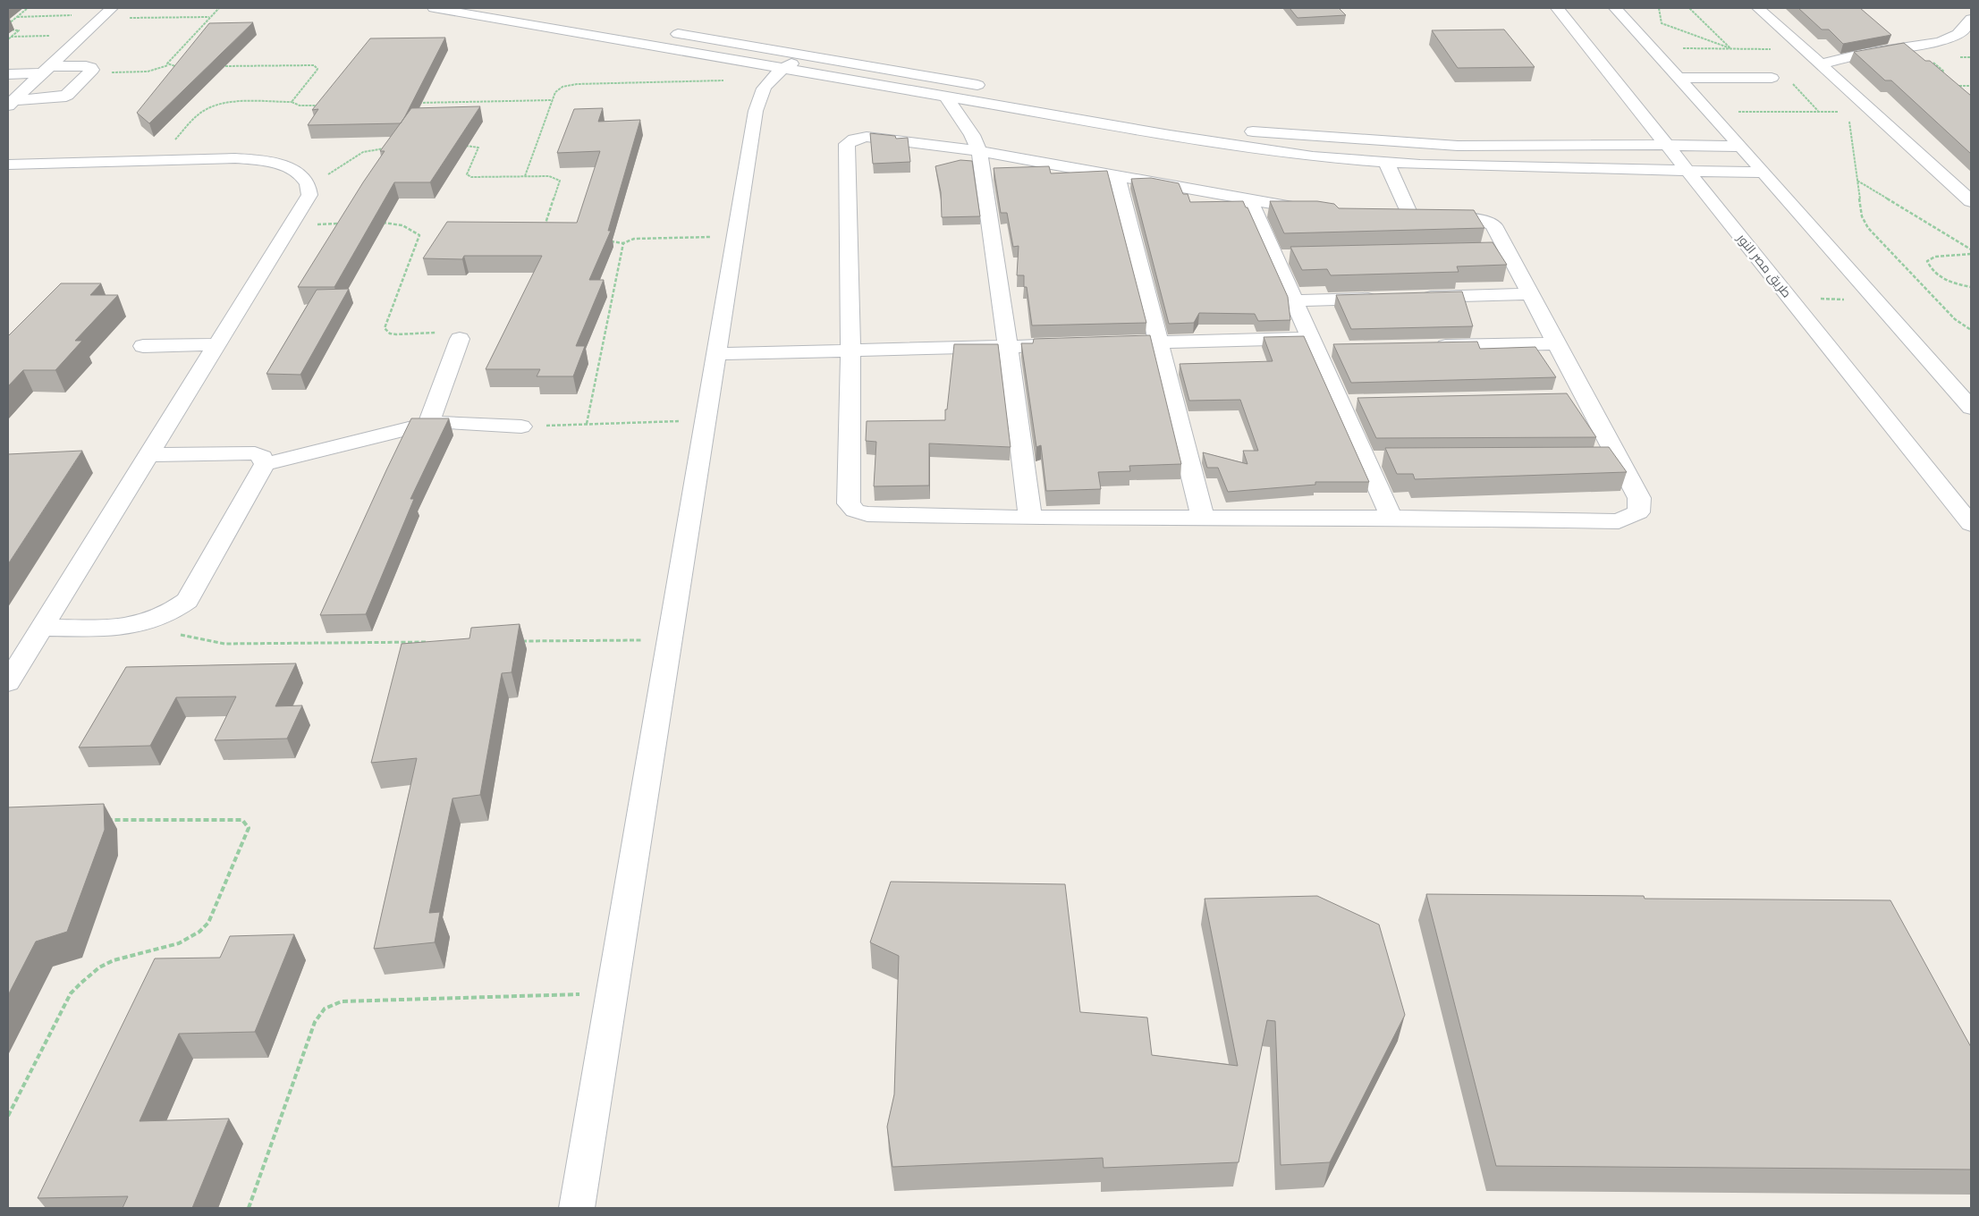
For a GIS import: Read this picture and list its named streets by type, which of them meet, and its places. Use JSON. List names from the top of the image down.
{
  "streets": {
    "street": ["طريق مصر النور"]
  }
}
